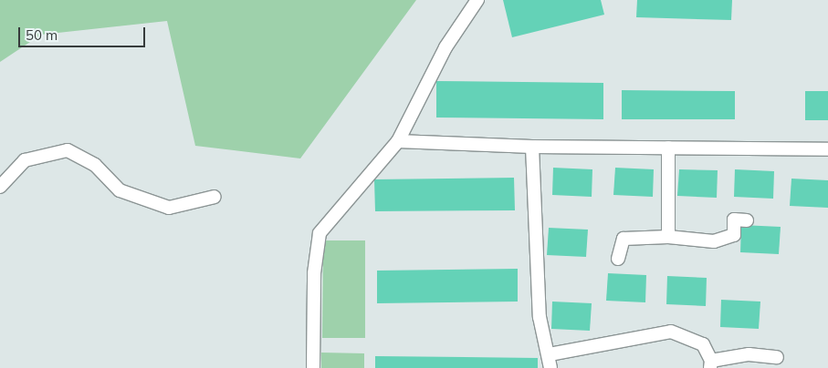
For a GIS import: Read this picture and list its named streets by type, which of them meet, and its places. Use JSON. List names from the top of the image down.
{
  "scale_bar": "50 m"
}
